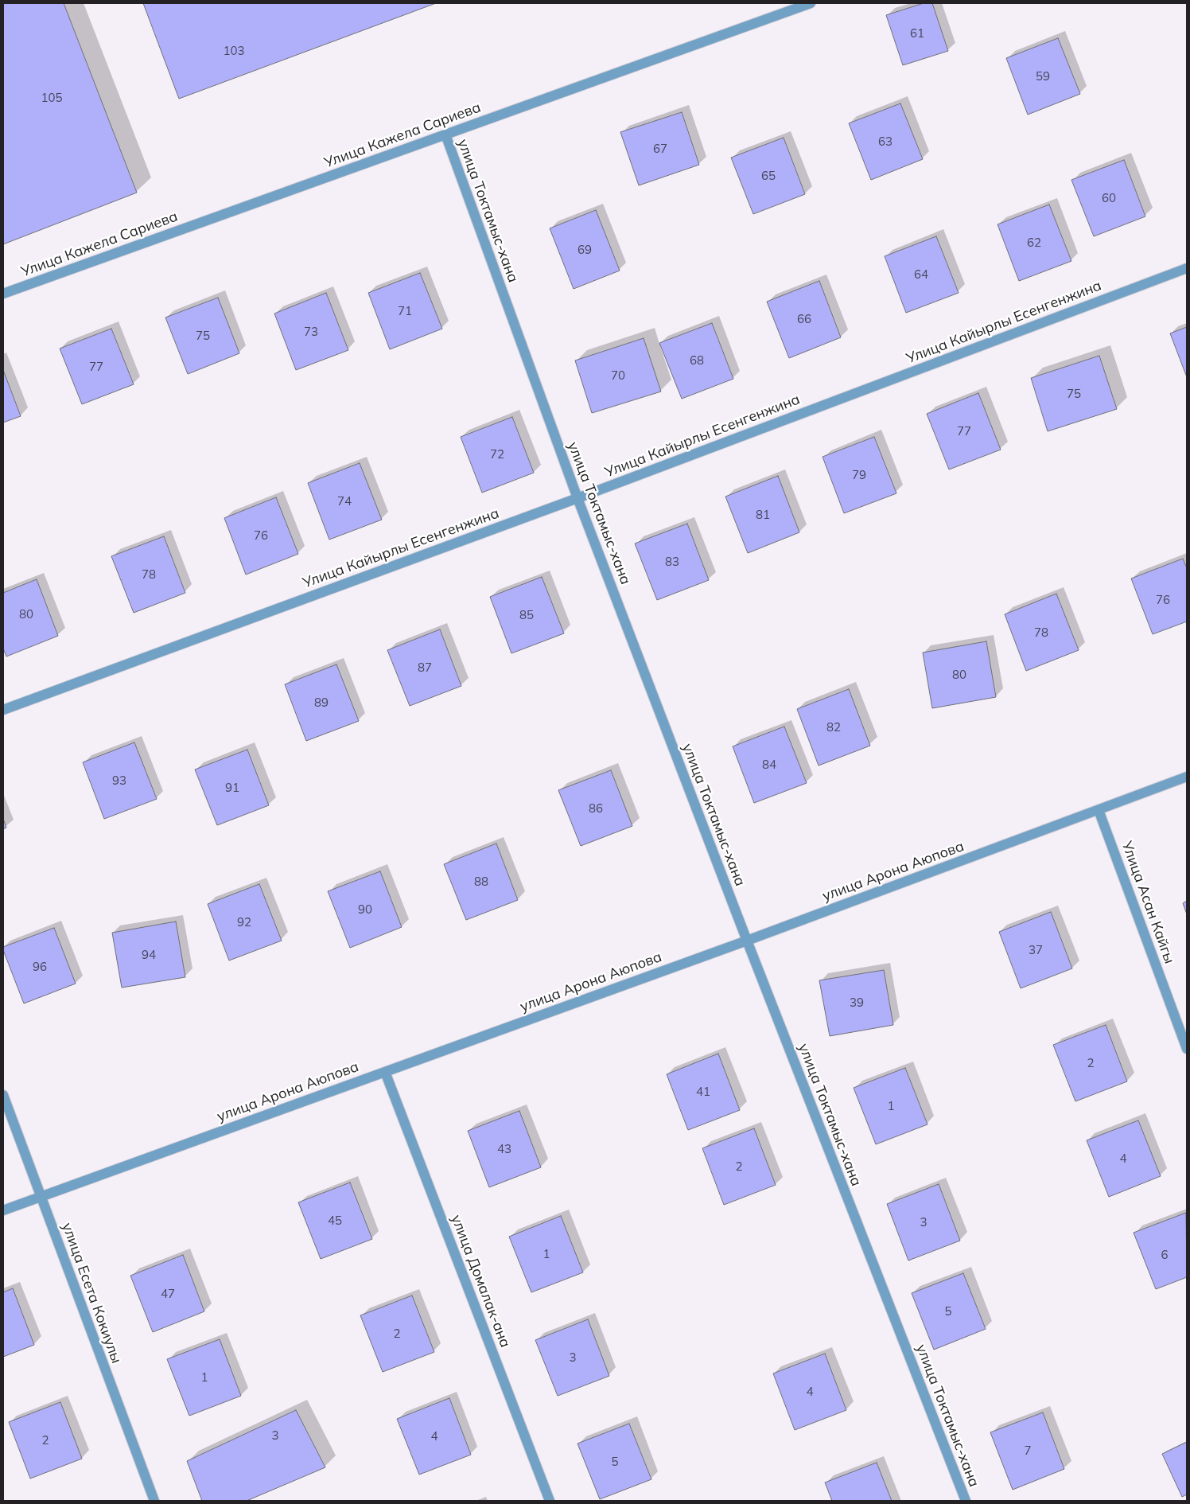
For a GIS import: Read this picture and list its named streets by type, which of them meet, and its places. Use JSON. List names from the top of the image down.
{
  "streets": {
    "street": [
      "Улица Кажела Сариева",
      "улица Токтамыс-хана",
      "Улица Кайырлы Есенгенжина",
      "улица Арона Аюпова",
      "Улица Асан Кайгы",
      "улица Домалак-ана",
      "улица Есета Кокиулы"
    ]
  },
  "crossings": [
    ["Улица Кажела Сариева", "улица Токтамыс-хана"],
    ["улица Токтамыс-хана", "Улица Кайырлы Есенгенжина"],
    ["улица Токтамыс-хана", "улица Арона Аюпова"],
    ["улица Арона Аюпова", "Улица Асан Кайгы"],
    ["улица Арона Аюпова", "улица Домалак-ана"],
    ["улица Арона Аюпова", "улица Есета Кокиулы"]
  ],
  "house_numbers": [
    "61",
    "103",
    "59",
    "105",
    "63",
    "67",
    "65",
    "60",
    "62",
    "69",
    "64",
    "71",
    "66",
    "73",
    "75",
    "68",
    "77",
    "70",
    "75",
    "77",
    "72",
    "79",
    "74",
    "81",
    "76",
    "83",
    "78",
    "76",
    "80",
    "85",
    "78",
    "87",
    "80",
    "89",
    "82",
    "84",
    "93",
    "91",
    "86",
    "88",
    "90",
    "92",
    "37",
    "94",
    "96",
    "39",
    "2",
    "41",
    "1",
    "43",
    "4",
    "2",
    "45",
    "3",
    "1",
    "6",
    "47",
    "5",
    "2",
    "3",
    "1",
    "4",
    "3",
    "4",
    "2",
    "7",
    "5"
  ]
}
